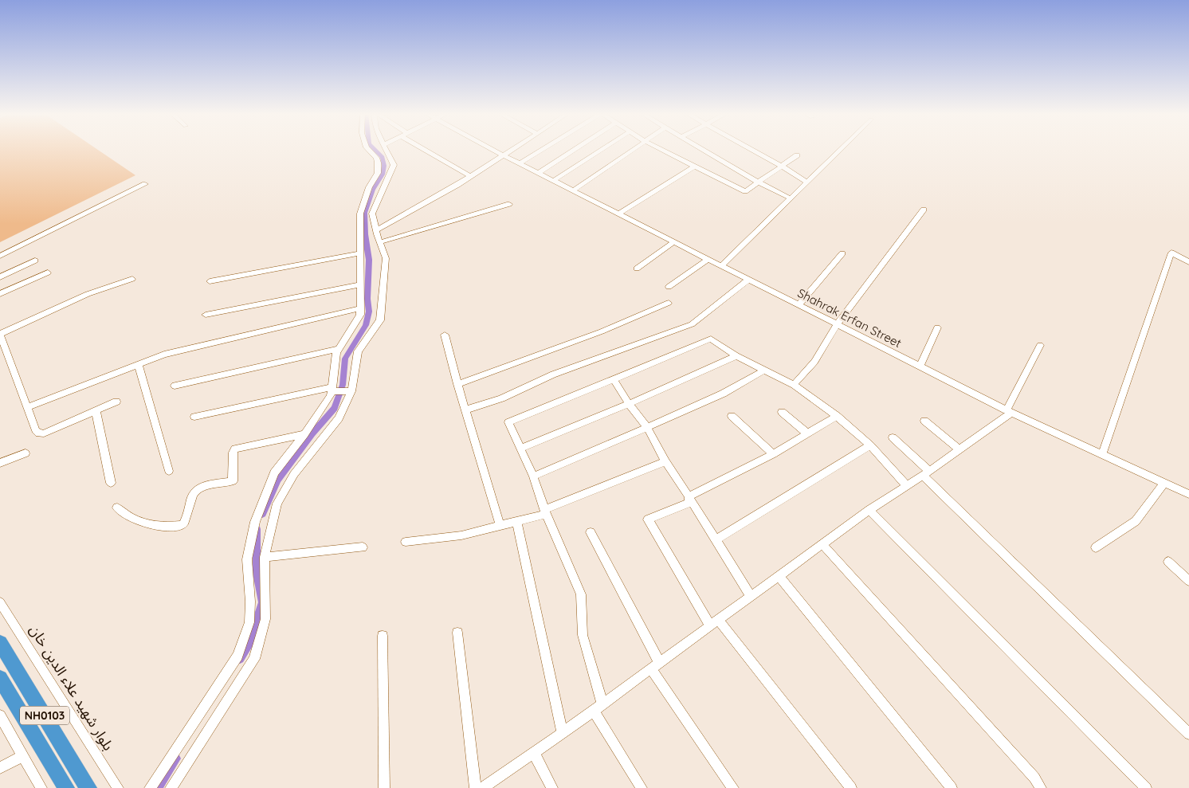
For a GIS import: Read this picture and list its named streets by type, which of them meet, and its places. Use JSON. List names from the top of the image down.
{
  "streets": {
    "highway": ["NH0103"],
    "street": ["Shahrak Erfan Street", "بلوار شهید علاء الدین خان"]
  }
}
